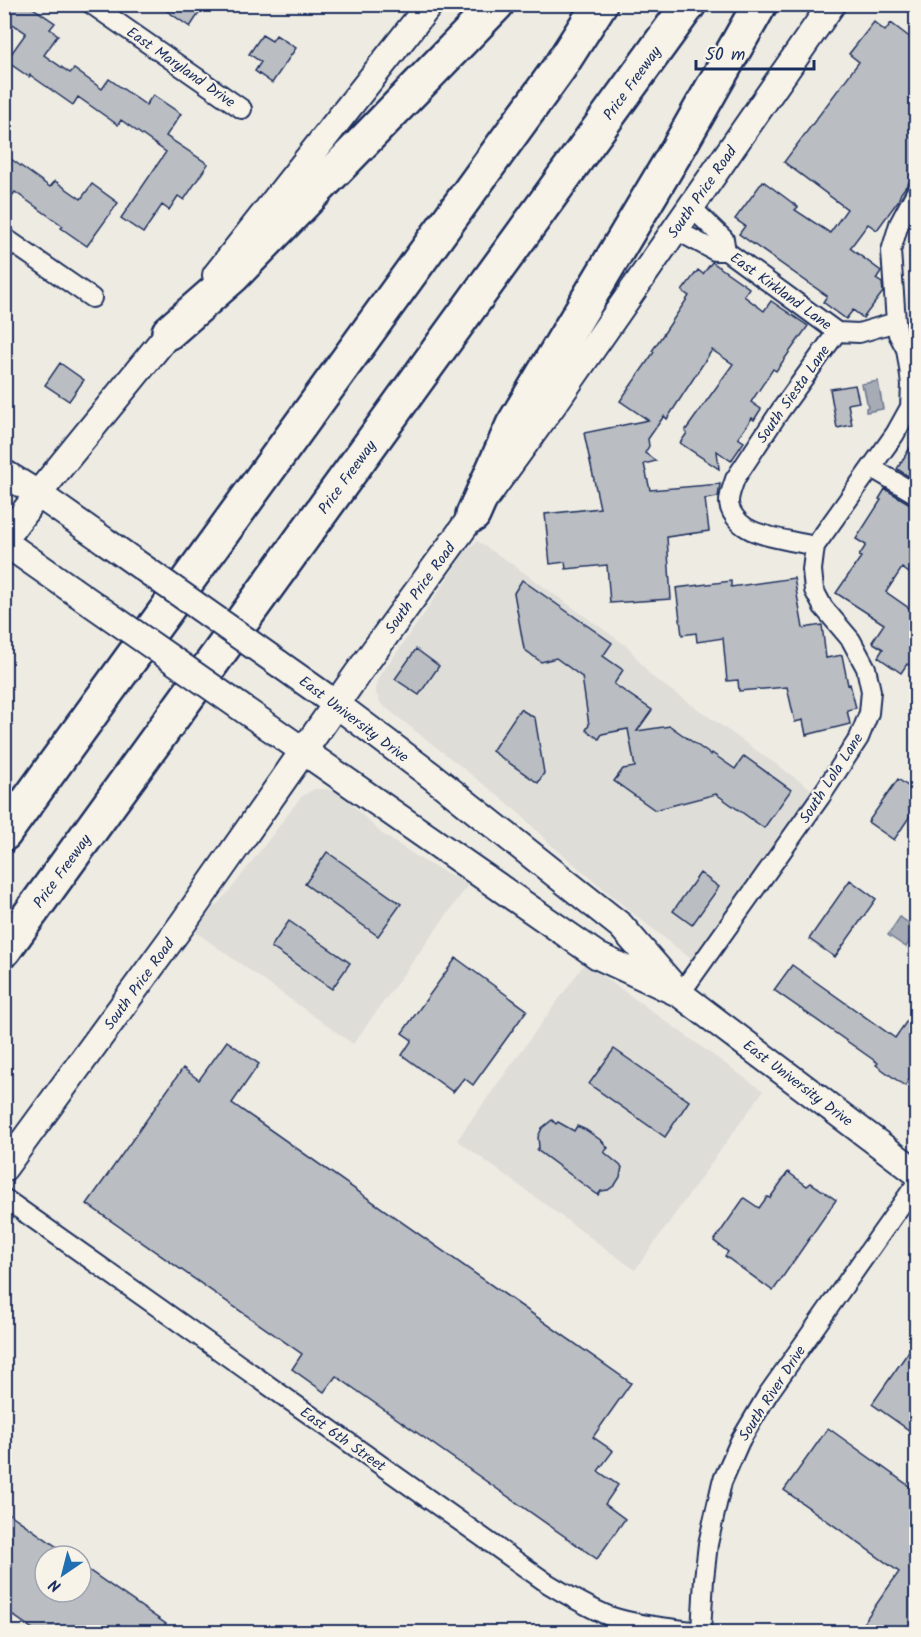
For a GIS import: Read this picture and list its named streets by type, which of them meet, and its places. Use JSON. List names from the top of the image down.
{
  "streets": {
    "highway": ["Price Freeway"],
    "main road": ["South Price Road", "East University Drive"],
    "street": [
      "East Maryland Drive",
      "East Kirkland Lane",
      "South Siesta Lane",
      "South Lola Lane",
      "South River Drive",
      "East 6th Street"
    ]
  },
  "crossings": [
    ["South Price Road", "East Kirkland Lane"],
    ["South Price Road", "East University Drive"],
    ["East Kirkland Lane", "South Siesta Lane"],
    ["South Siesta Lane", "South Lola Lane"],
    ["East University Drive", "South Lola Lane"],
    ["South River Drive", "East 6th Street"]
  ],
  "scale_bar": "50 m",
  "north": "bottom left"
}
